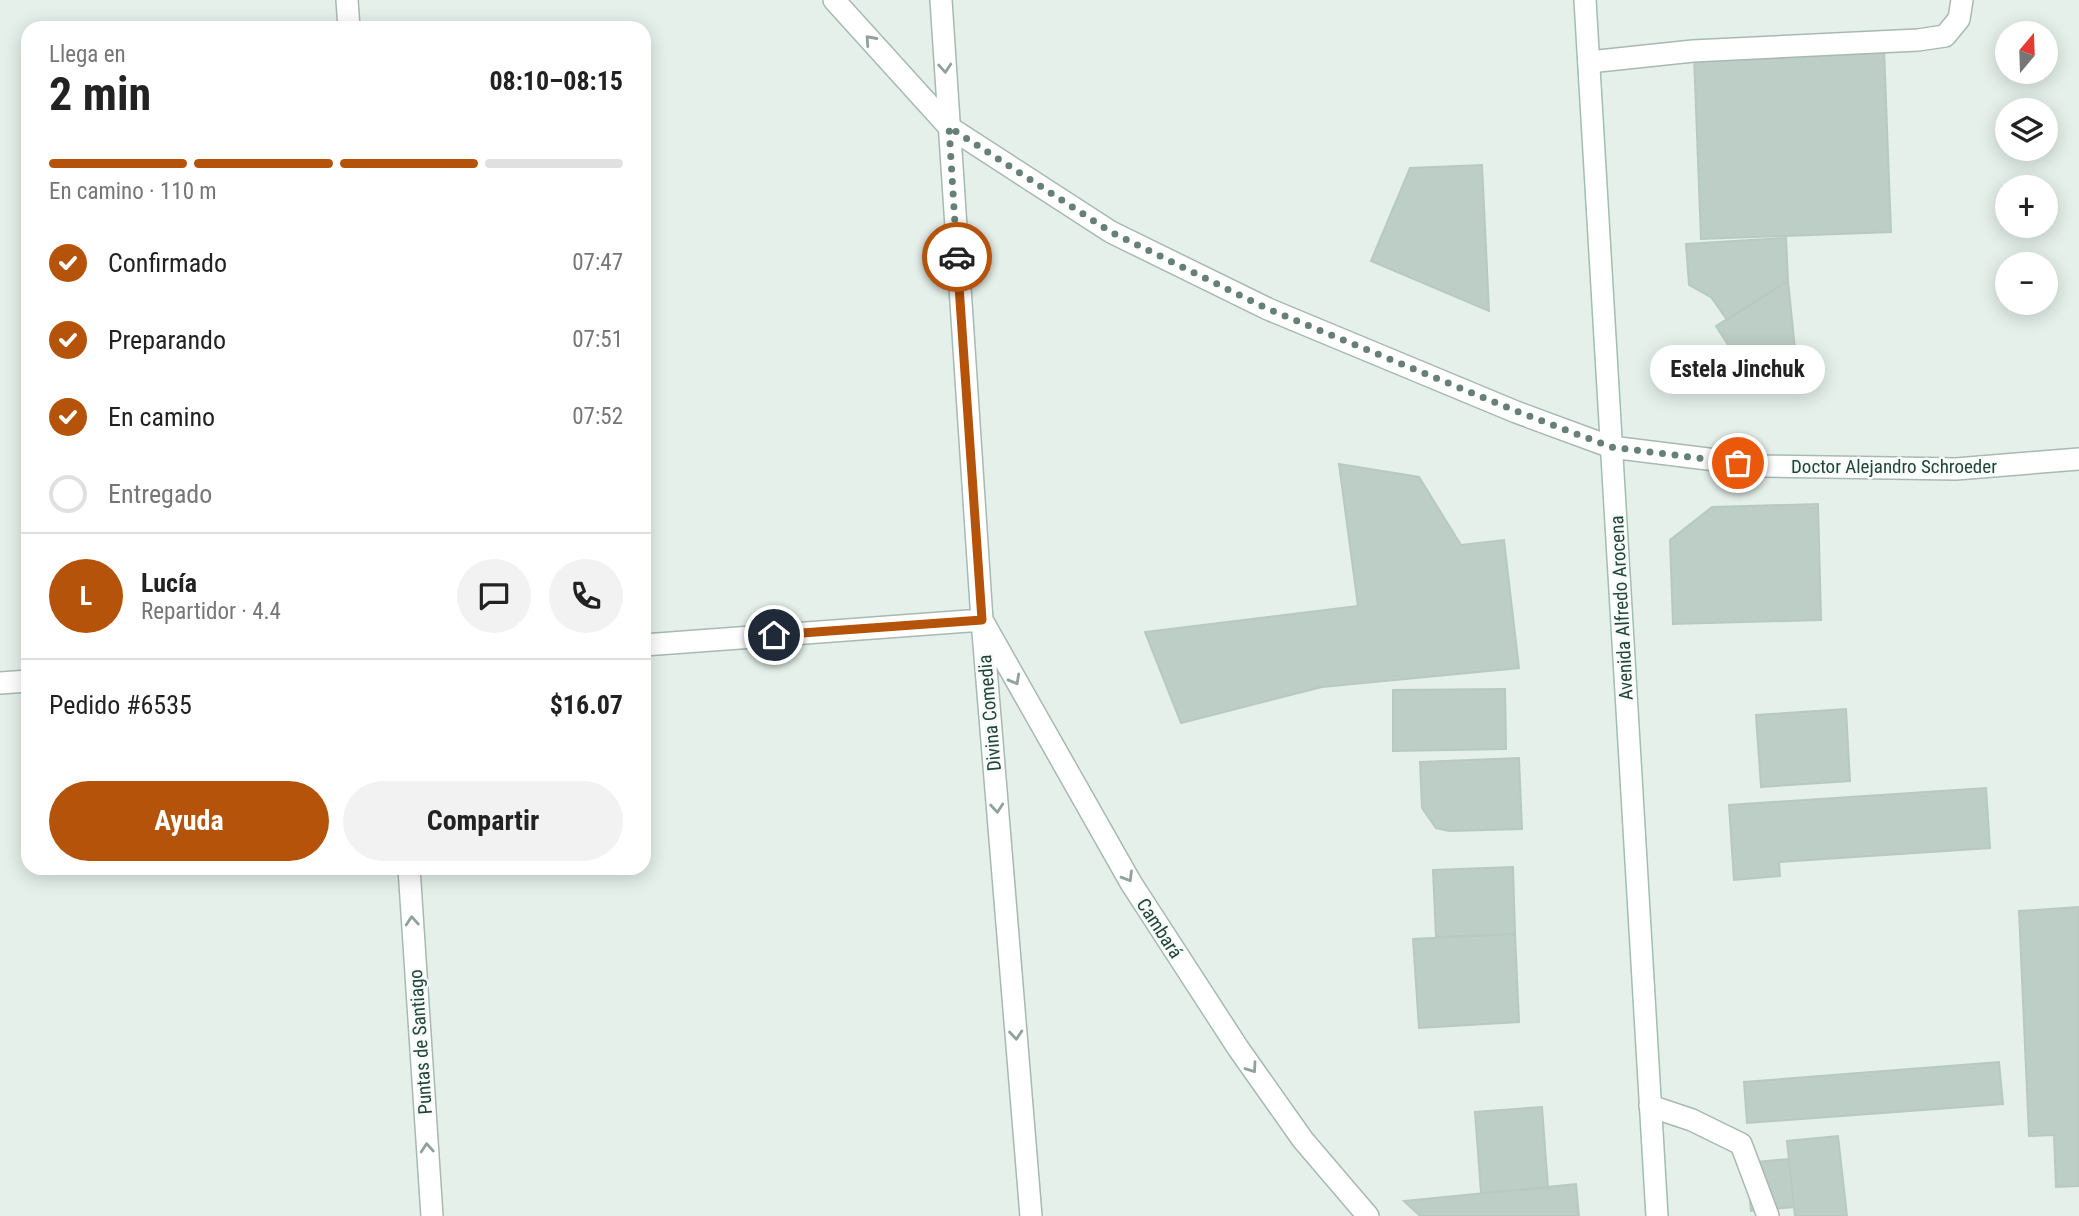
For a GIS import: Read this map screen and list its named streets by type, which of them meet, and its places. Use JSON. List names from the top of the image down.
{
  "streets": {
    "street": [
      "Doctor Alejandro Schroeder",
      "Avenida Alfredo Arocena",
      "Divina Comedia",
      "Cambará",
      "Puntas de Santiago"
    ]
  },
  "crossings": [
    ["Doctor Alejandro Schroeder", "Avenida Alfredo Arocena"],
    ["Doctor Alejandro Schroeder", "Divina Comedia"],
    ["Divina Comedia", "Cambará"]
  ],
  "one_way": ["Divina Comedia", "Cambará", "Puntas de Santiago"],
  "places": ["Estela Jinchuk"],
  "north": "top",
  "page": {
    "map_buttons": ["+", "−"],
    "heading": ["2 min", "Llega en", "08:10–08:15"],
    "panel": [
      "Lucía",
      "Repartidor · 4.4",
      "Pedido #6535",
      "$16.07"
    ],
    "bar": "En camino · 110 m",
    "list": [
      ["Confirmado", "07:47"],
      ["Preparando", "07:51"],
      ["En camino", "07:52"],
      "Entregado"
    ],
    "bubble": "Estela Jinchuk",
    "round": "L",
    "buttons": ["Ayuda", "Compartir"]
  }
}
